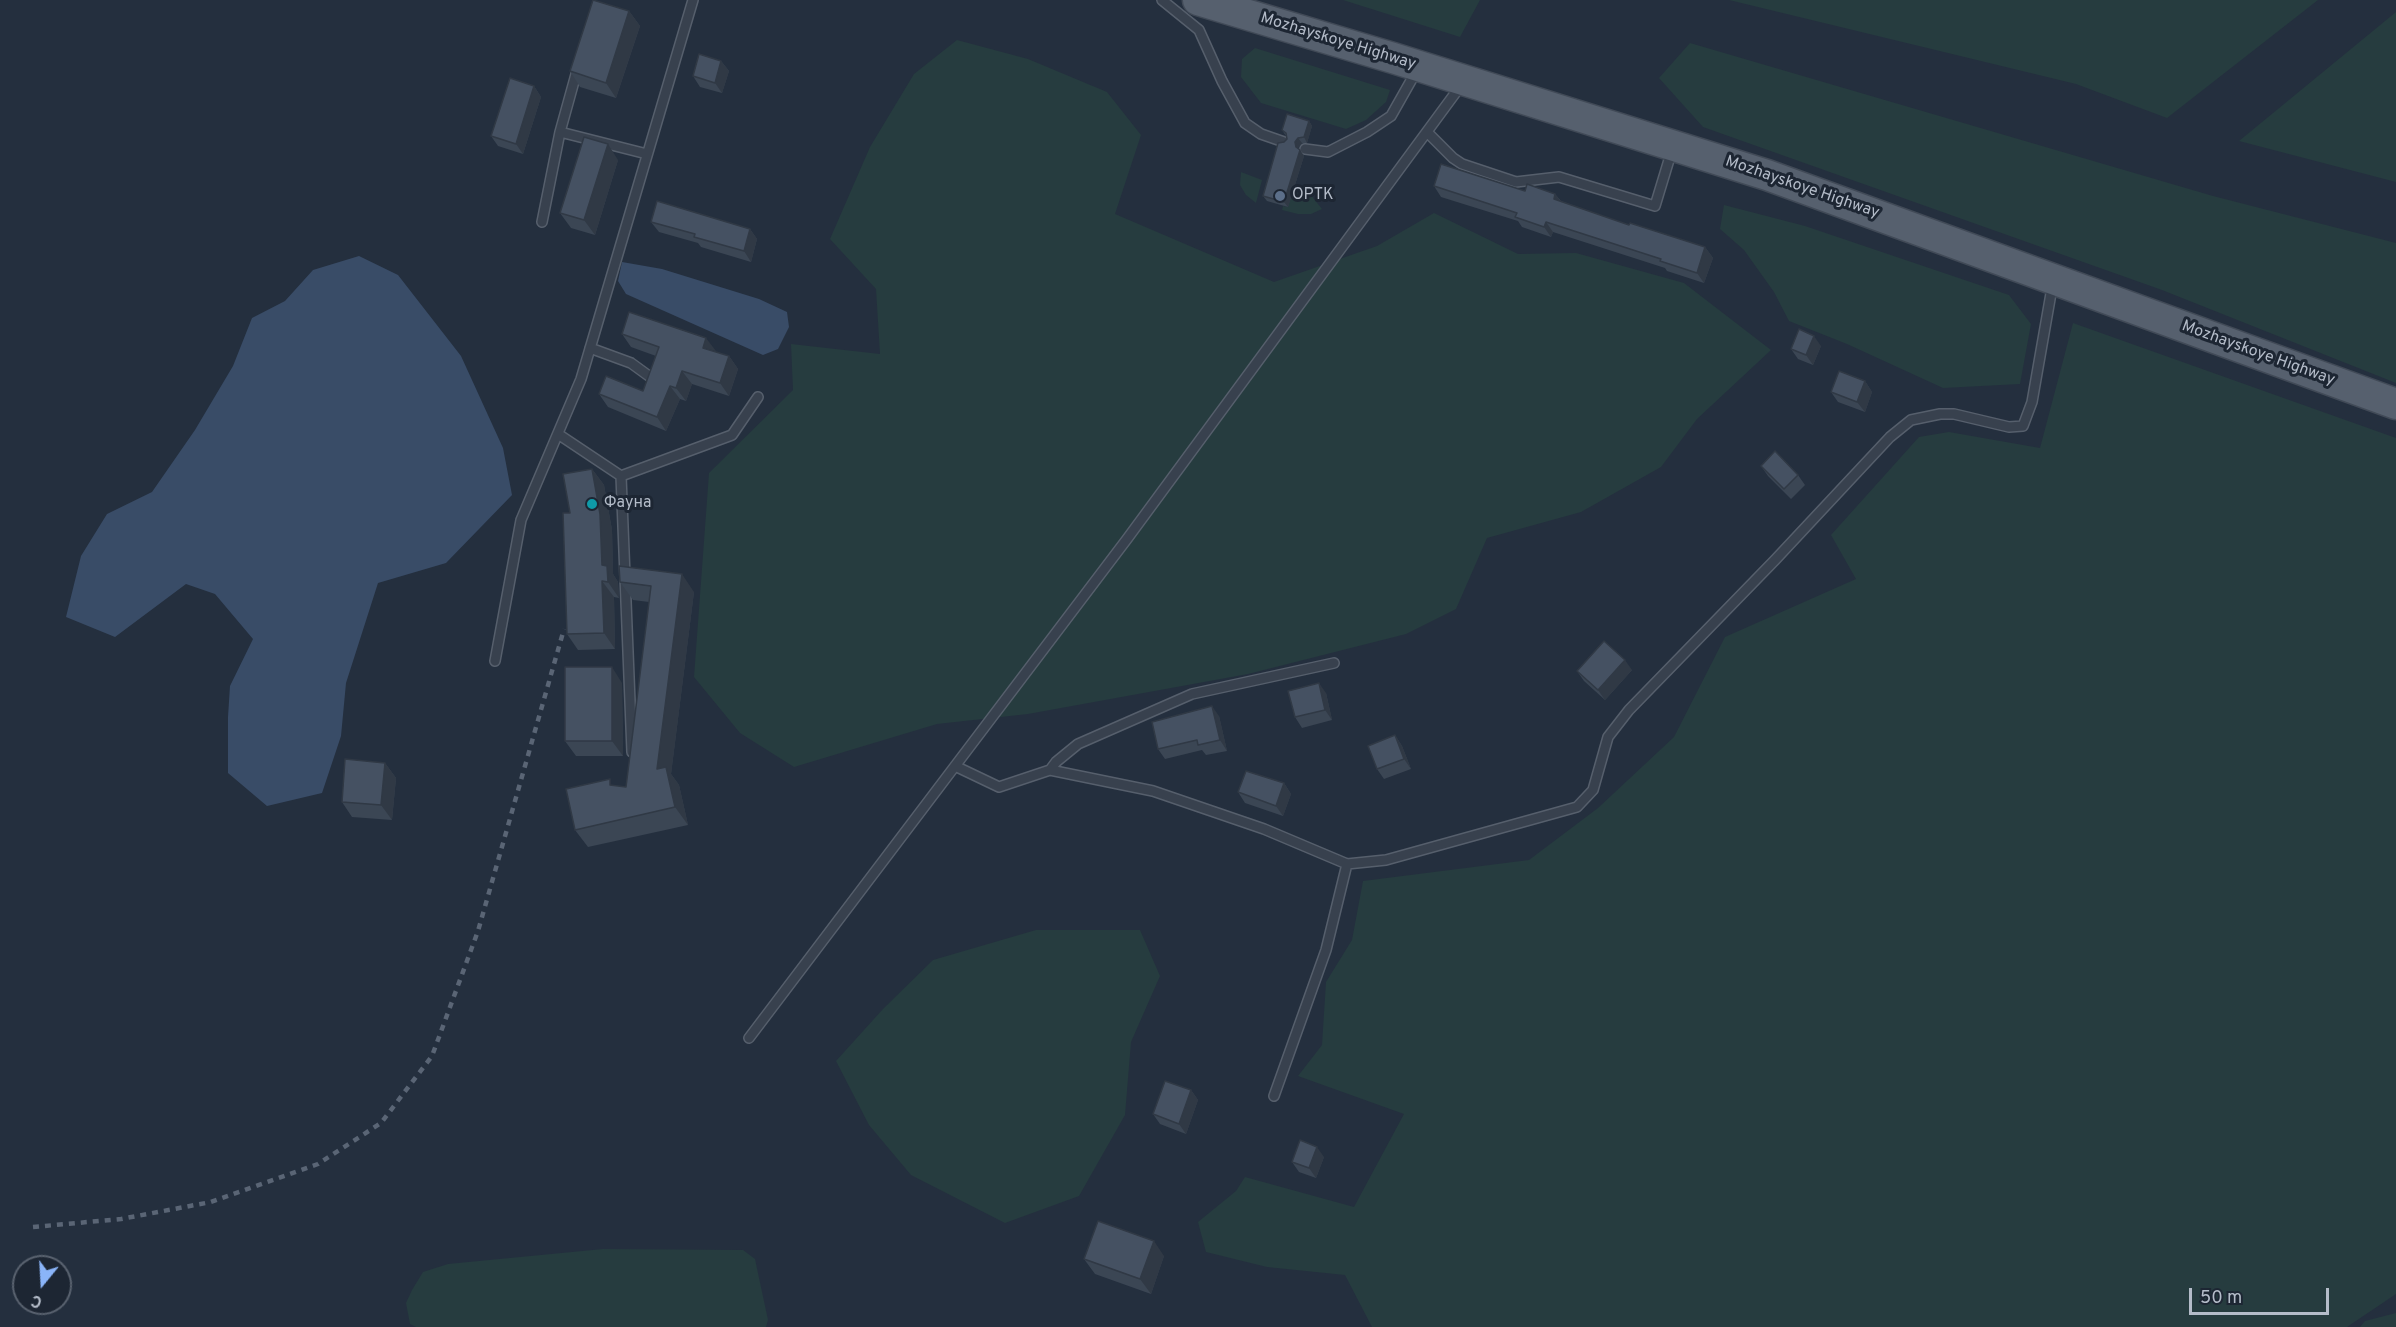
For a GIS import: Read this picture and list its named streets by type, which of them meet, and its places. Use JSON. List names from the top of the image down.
{
  "streets": {
    "main road": ["Mozhayskoye Highway"]
  },
  "places": ["ОРТК", "Фауна"],
  "scale_bar": "50 m",
  "north": "bottom"
}
